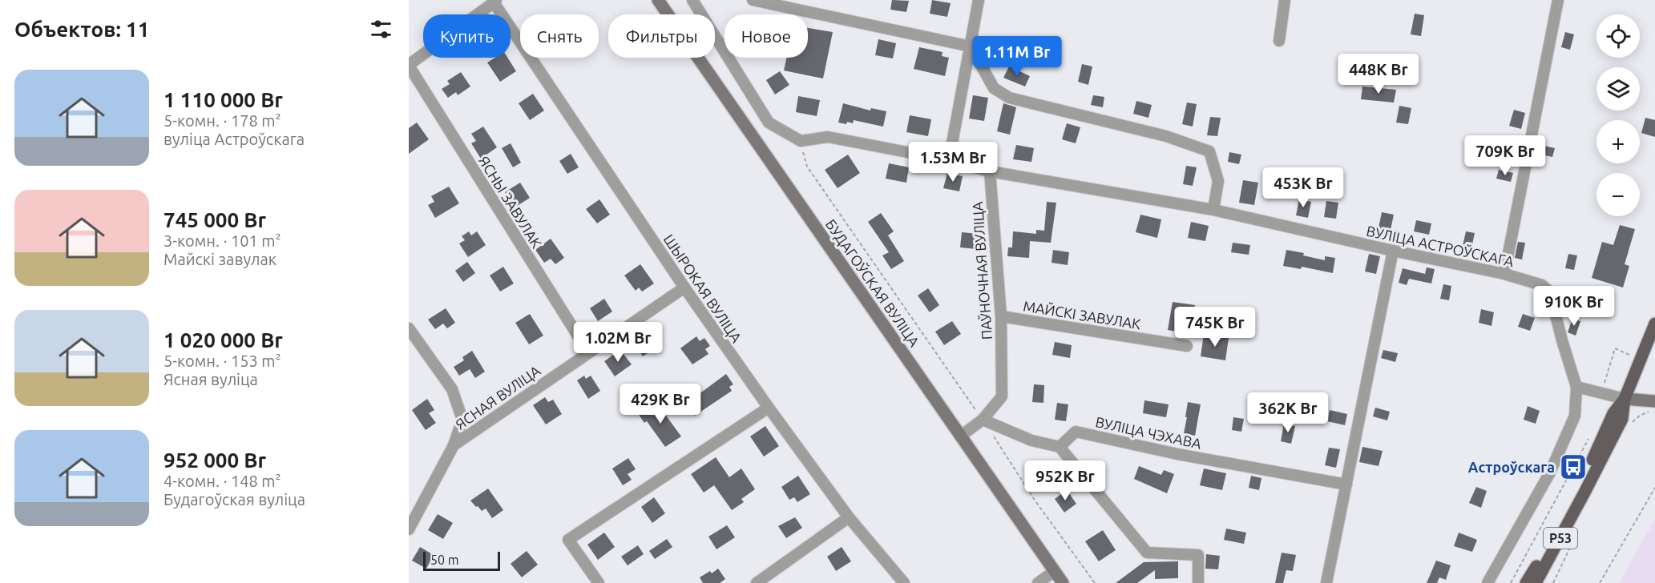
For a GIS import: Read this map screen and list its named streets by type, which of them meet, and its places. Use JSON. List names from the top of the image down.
{
  "streets": {
    "main road": ["Р53"],
    "street": [
      "ЯСНЫ ЗАВУЛАК",
      "ВУЛІЦА АСТРОЎСКАГА",
      "ПАЎНОЧНАЯ ВУЛІЦА",
      "БУДАГОЎСКАЯ ВУЛІЦА",
      "ШЫРОКАЯ ВУЛІЦА",
      "МАЙСКІ ЗАВУЛАК",
      "ЯСНАЯ ВУЛІЦА",
      "ВУЛІЦА ЧЭХАВА"
    ]
  },
  "crossings": [
    ["ЯСНЫ ЗАВУЛАК", "ЯСНАЯ ВУЛІЦА"],
    ["ВУЛІЦА АСТРОЎСКАГА", "ПАЎНОЧНАЯ ВУЛІЦА"],
    ["ПАЎНОЧНАЯ ВУЛІЦА", "МАЙСКІ ЗАВУЛАК"],
    ["ШЫРОКАЯ ВУЛІЦА", "ЯСНАЯ ВУЛІЦА"]
  ],
  "places": {
    "bus stop": ["Астроўскага"]
  },
  "scale_bar": "50 m",
  "page": {
    "heading": "Объектов: 11",
    "map_buttons": ["+", "−"],
    "chip": [
      "Купить",
      "Снять",
      "Фильтры",
      "Новое"
    ],
    "price": [
      "1.11M Br",
      "448K Br",
      "709K Br",
      "1.53M Br",
      "453K Br",
      "910K Br",
      "745K Br",
      "1.02M Br",
      "429K Br",
      "362K Br",
      "952K Br"
    ],
    "list": [
      {
        "name": "1 110 000 Br",
        "note": "5-комн. · 178 m² · вуліца Астроўскага"
      },
      {
        "name": "745 000 Br",
        "note": "3-комн. · 101 m² · Майскі завулак"
      },
      {
        "name": "1 020 000 Br",
        "note": "5-комн. · 153 m² · Ясная вуліца"
      },
      {
        "name": "952 000 Br",
        "note": "4-комн. · 148 m² · Будагоўская вуліца"
      }
    ],
    "scale": "50 m"
  }
}
